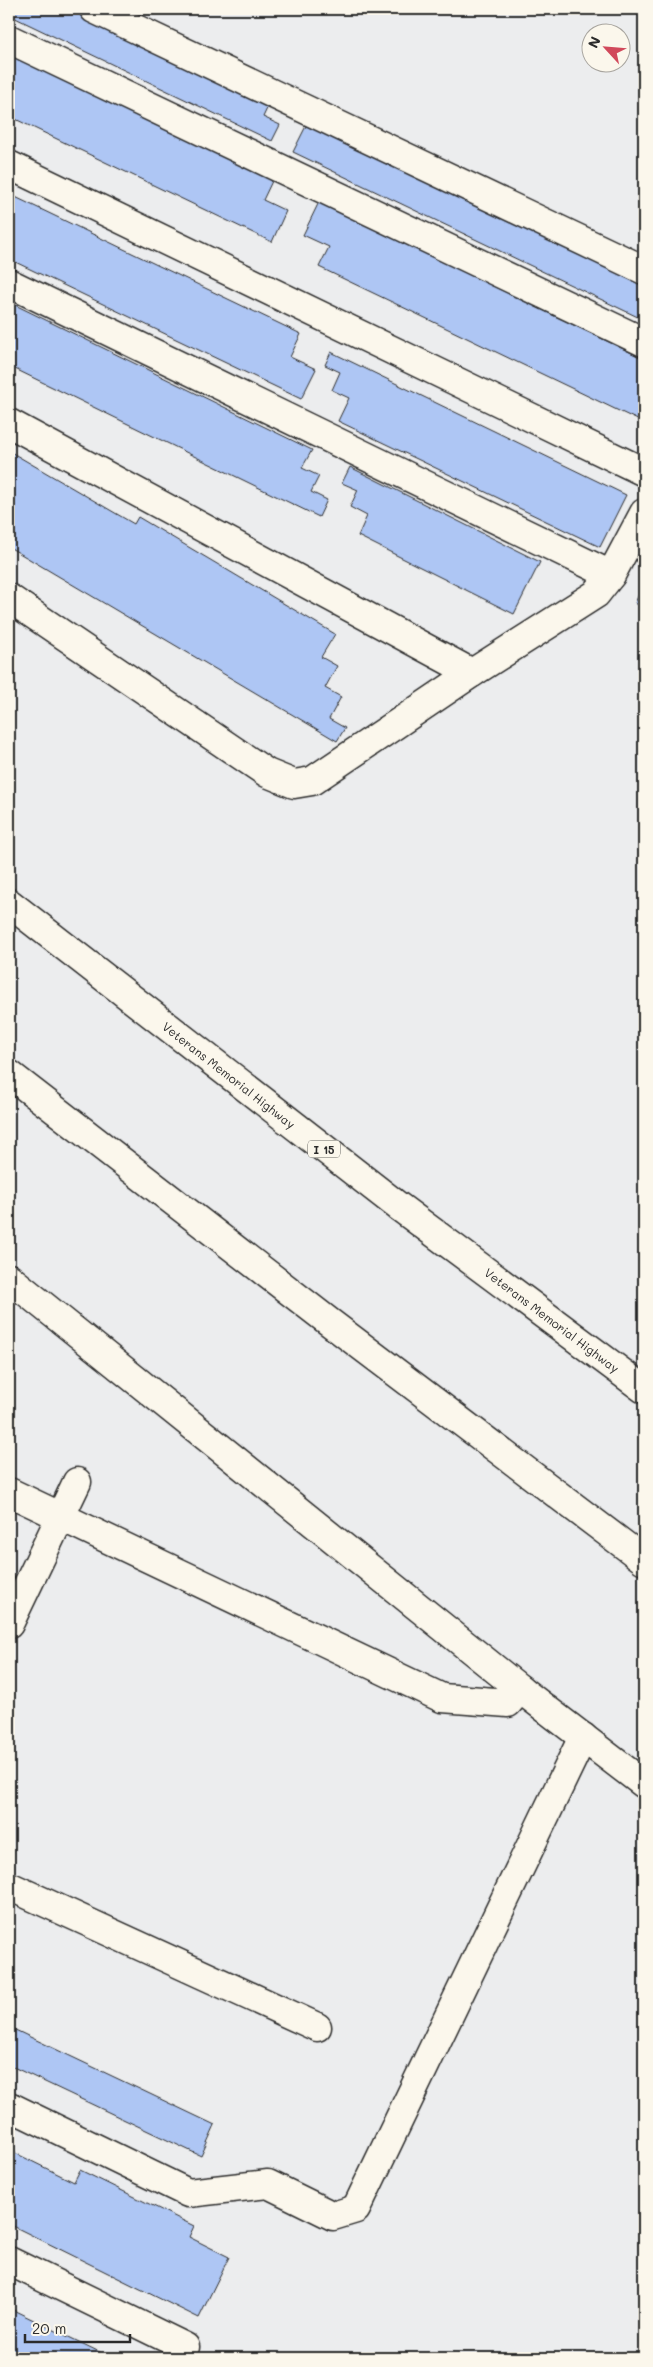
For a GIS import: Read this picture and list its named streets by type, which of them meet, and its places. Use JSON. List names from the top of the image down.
{
  "streets": {
    "main road": ["Veterans Memorial Highway", "I 15"]
  },
  "scale_bar": "20 m",
  "north": "top left"
}
